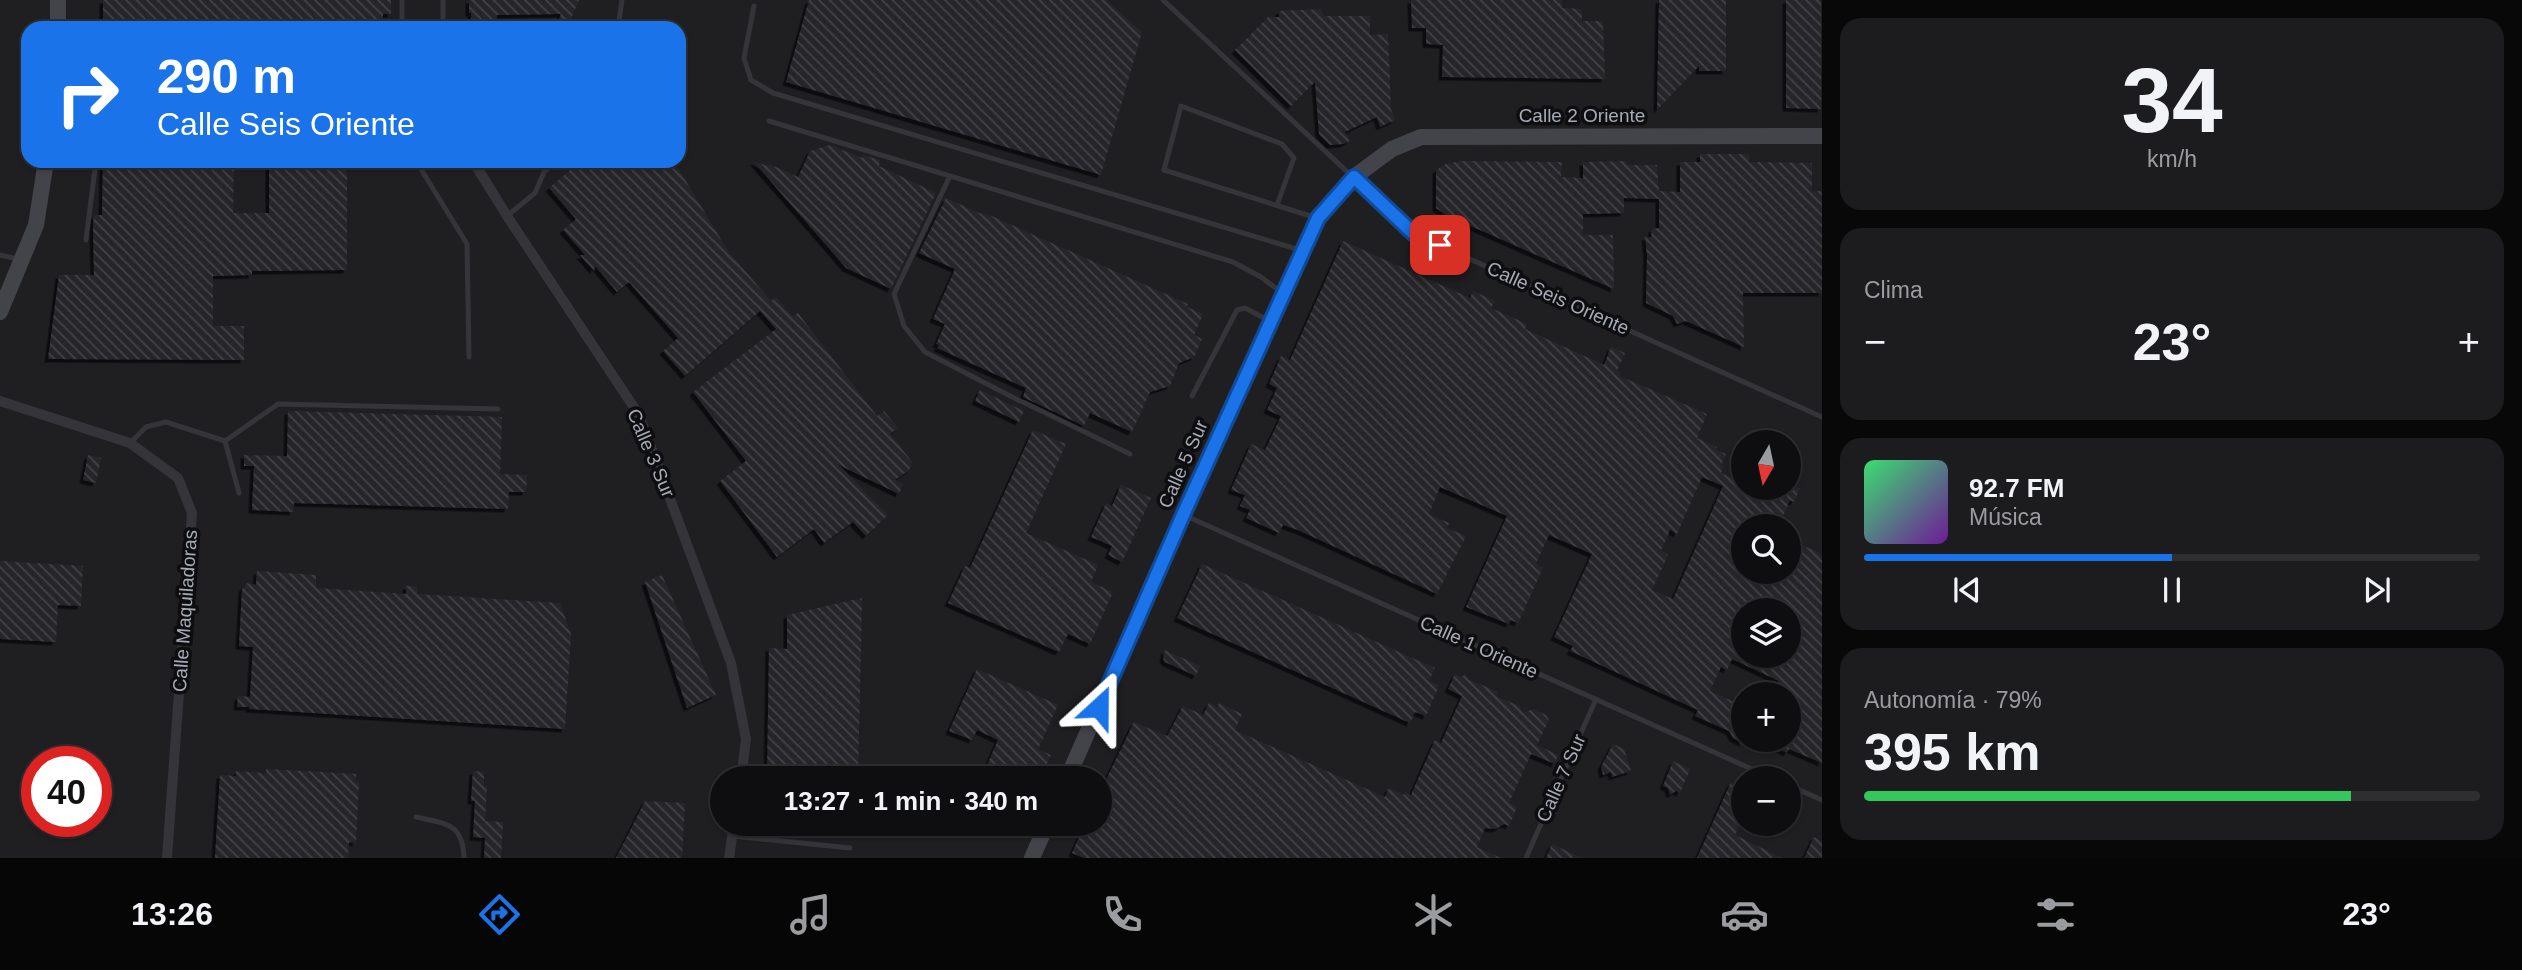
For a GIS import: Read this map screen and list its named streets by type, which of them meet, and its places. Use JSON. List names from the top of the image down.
{
  "streets": {
    "street": [
      "Calle 2 Oriente",
      "Calle 3 Sur",
      "Calle 5 Sur",
      "Calle Maquiladoras"
    ],
    "lane": ["Calle Seis Oriente", "Calle 1 Oriente", "Calle 7 Sur"]
  },
  "crossings": [
    ["Calle 2 Oriente", "Calle Seis Oriente"],
    ["Calle 2 Oriente", "Calle 5 Sur"],
    ["Calle Seis Oriente", "Calle 5 Sur"],
    ["Calle 5 Sur", "Calle 1 Oriente"],
    ["Calle 1 Oriente", "Calle 7 Sur"]
  ],
  "north": "bottom",
  "page": {
    "tile": [
      ["34", "km/h"],
      "Clima",
      ["Autonomía · 79%", "395 km"]
    ],
    "turn": ["290 m", "Calle Seis Oriente"],
    "heat": ["−", "23°", "+"],
    "map_buttons": ["+", "−"],
    "song": ["92.7 FM", "Música"],
    "limit": "40",
    "trip": "13:27 · 1 min · 340 m",
    "tabs": ["13:26", "23°"]
  }
}
